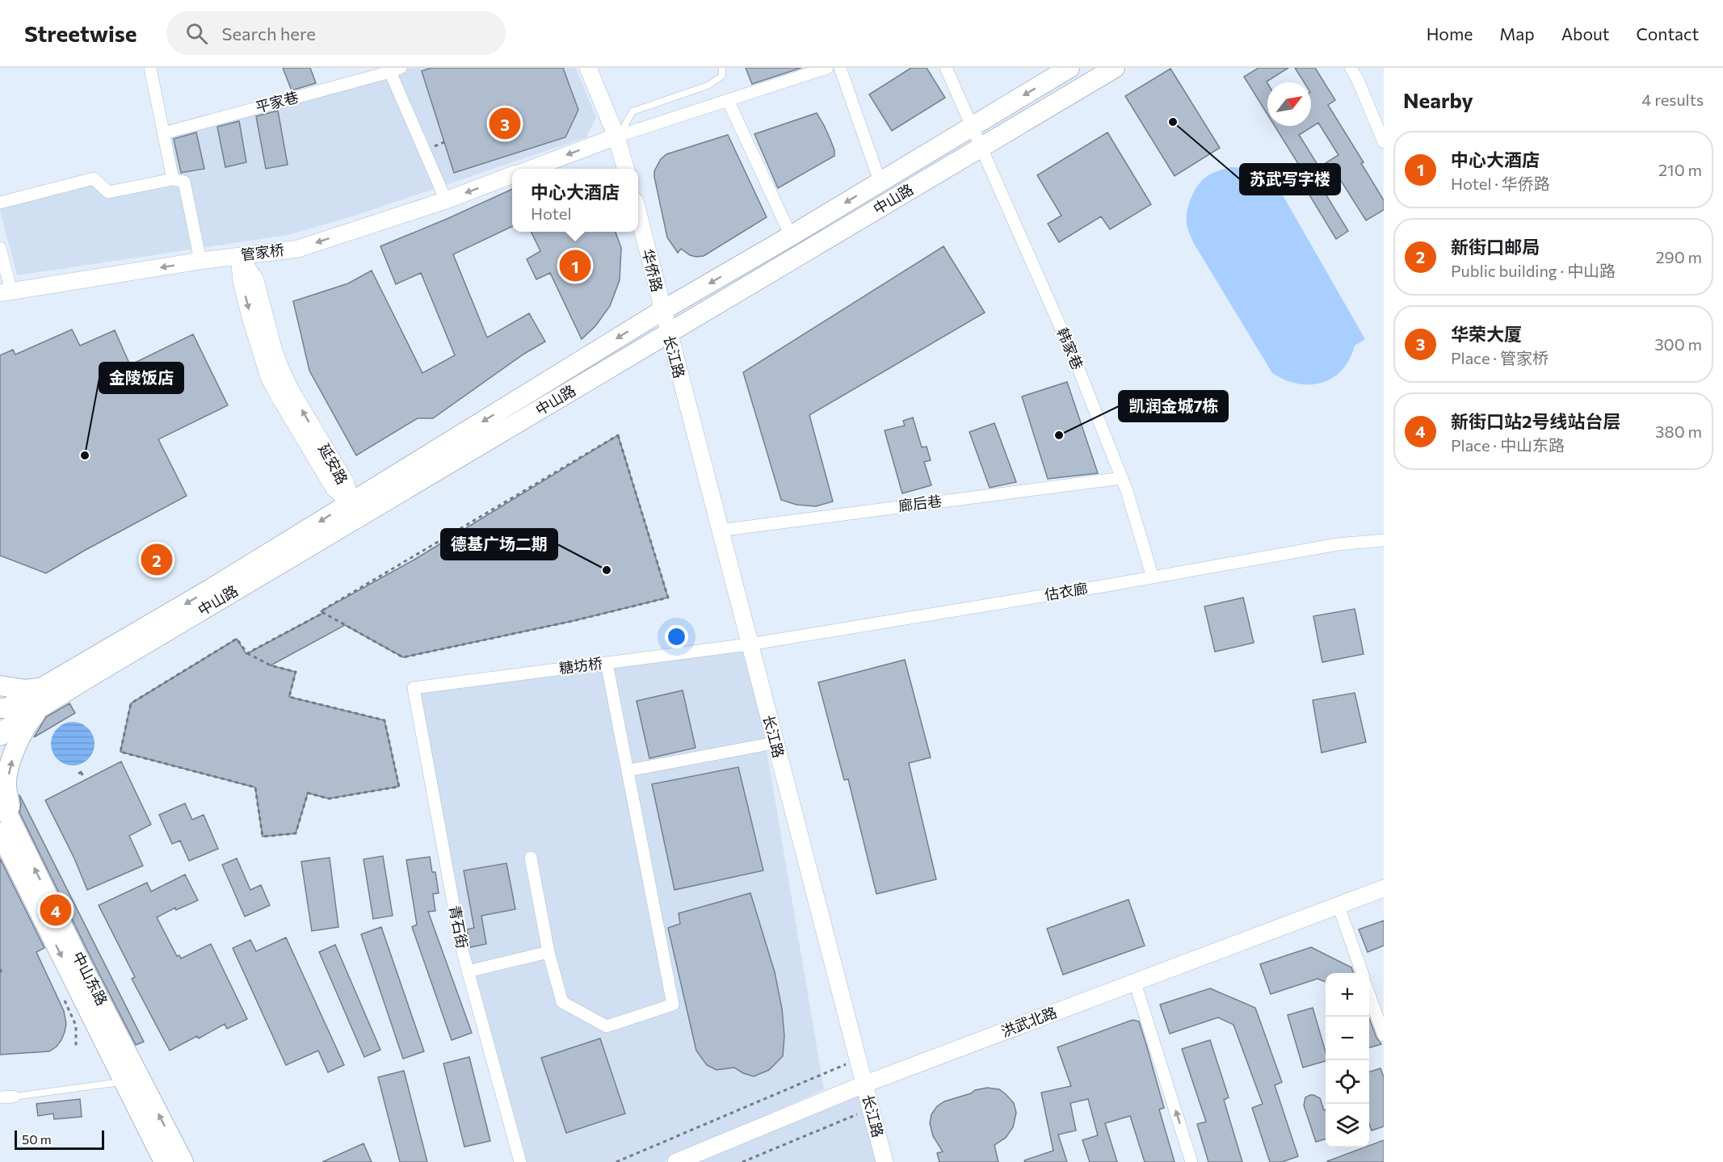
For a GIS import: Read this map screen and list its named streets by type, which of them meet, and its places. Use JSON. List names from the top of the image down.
{
  "streets": {
    "main road": [
      "中山路",
      "管家桥",
      "华侨路",
      "长江路",
      "延安路",
      "中山东路",
      "洪武北路"
    ],
    "street": [
      "平家巷",
      "韩家巷",
      "廊后巷",
      "估衣廊",
      "糖坊桥",
      "青石街"
    ]
  },
  "crossings": [
    ["平家巷", "管家桥"],
    ["中山路", "华侨路"],
    ["中山路", "韩家巷"],
    ["中山路", "长江路"],
    ["中山路", "延安路"],
    ["管家桥", "延安路"],
    ["华侨路", "长江路"],
    ["韩家巷", "廊后巷"],
    ["韩家巷", "估衣廊"],
    ["长江路", "廊后巷"],
    ["长江路", "估衣廊"],
    ["长江路", "糖坊桥"],
    ["长江路", "洪武北路"],
    ["估衣廊", "糖坊桥"],
    ["糖坊桥", "青石街"]
  ],
  "one_way": ["管家桥"],
  "places": [
    "苏武写字楼",
    "凯润金城7栋",
    "金陵饭店",
    "德基广场二期"
  ],
  "scale_bar": "50 m",
  "north": "top right",
  "page": {
    "header": "Streetwise",
    "search": "Search here",
    "nav": [
      "Home",
      "Map",
      "About",
      "Contact"
    ],
    "heading": ["Nearby", "4 results"],
    "pins": [
      "3",
      "1",
      "2",
      "4"
    ],
    "list": [
      {
        "mark": "1",
        "name": "中心大酒店",
        "note": "Hotel · 华侨路",
        "value": "210 m"
      },
      {
        "mark": "2",
        "name": "新街口邮局",
        "note": "Public building · 中山路",
        "value": "290 m"
      },
      {
        "mark": "3",
        "name": "华荣大厦",
        "note": "Place · 管家桥",
        "value": "300 m"
      },
      {
        "mark": "4",
        "name": "新街口站2号线站台层",
        "note": "Place · 中山东路",
        "value": "380 m"
      }
    ],
    "popup": ["中心大酒店", "Hotel"],
    "map_buttons": ["+", "−"],
    "scale": "50 m"
  }
}
